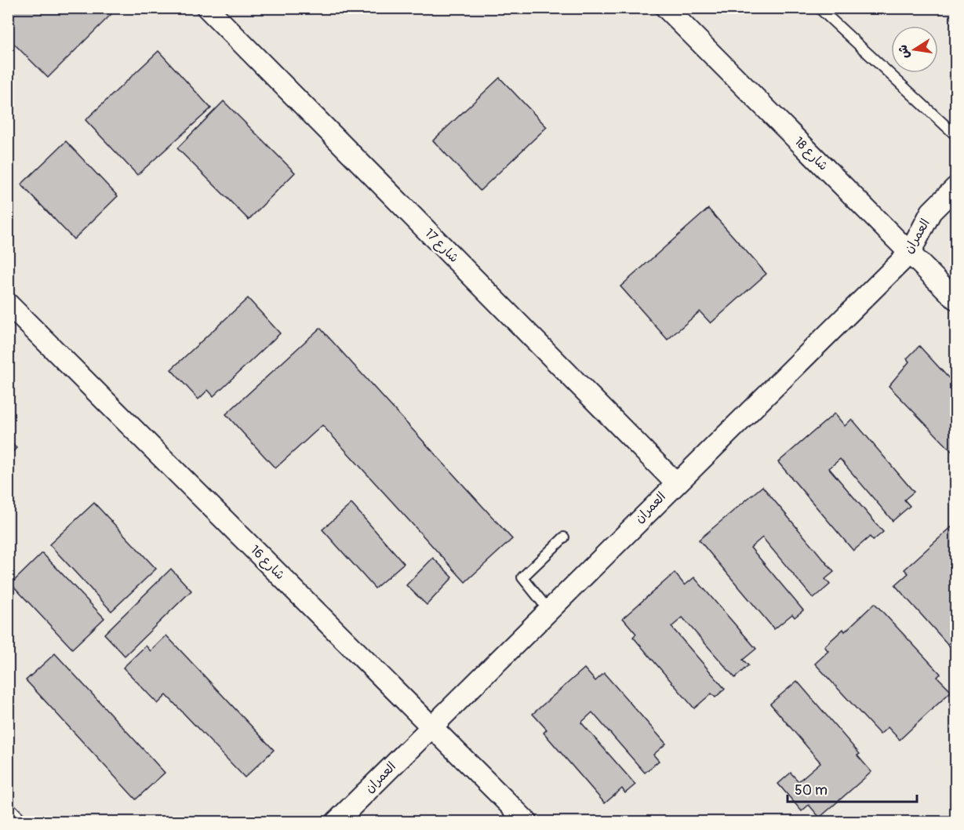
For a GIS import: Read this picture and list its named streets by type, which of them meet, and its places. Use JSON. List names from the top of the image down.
{
  "streets": {
    "street": [
      "شارع 18",
      "العمران",
      "شارع 17",
      "شارع 16"
    ]
  },
  "crossings": [
    ["شارع 18", "العمران"],
    ["العمران", "شارع 17"],
    ["العمران", "شارع 16"]
  ],
  "scale_bar": "50 m",
  "north": "left"
}
